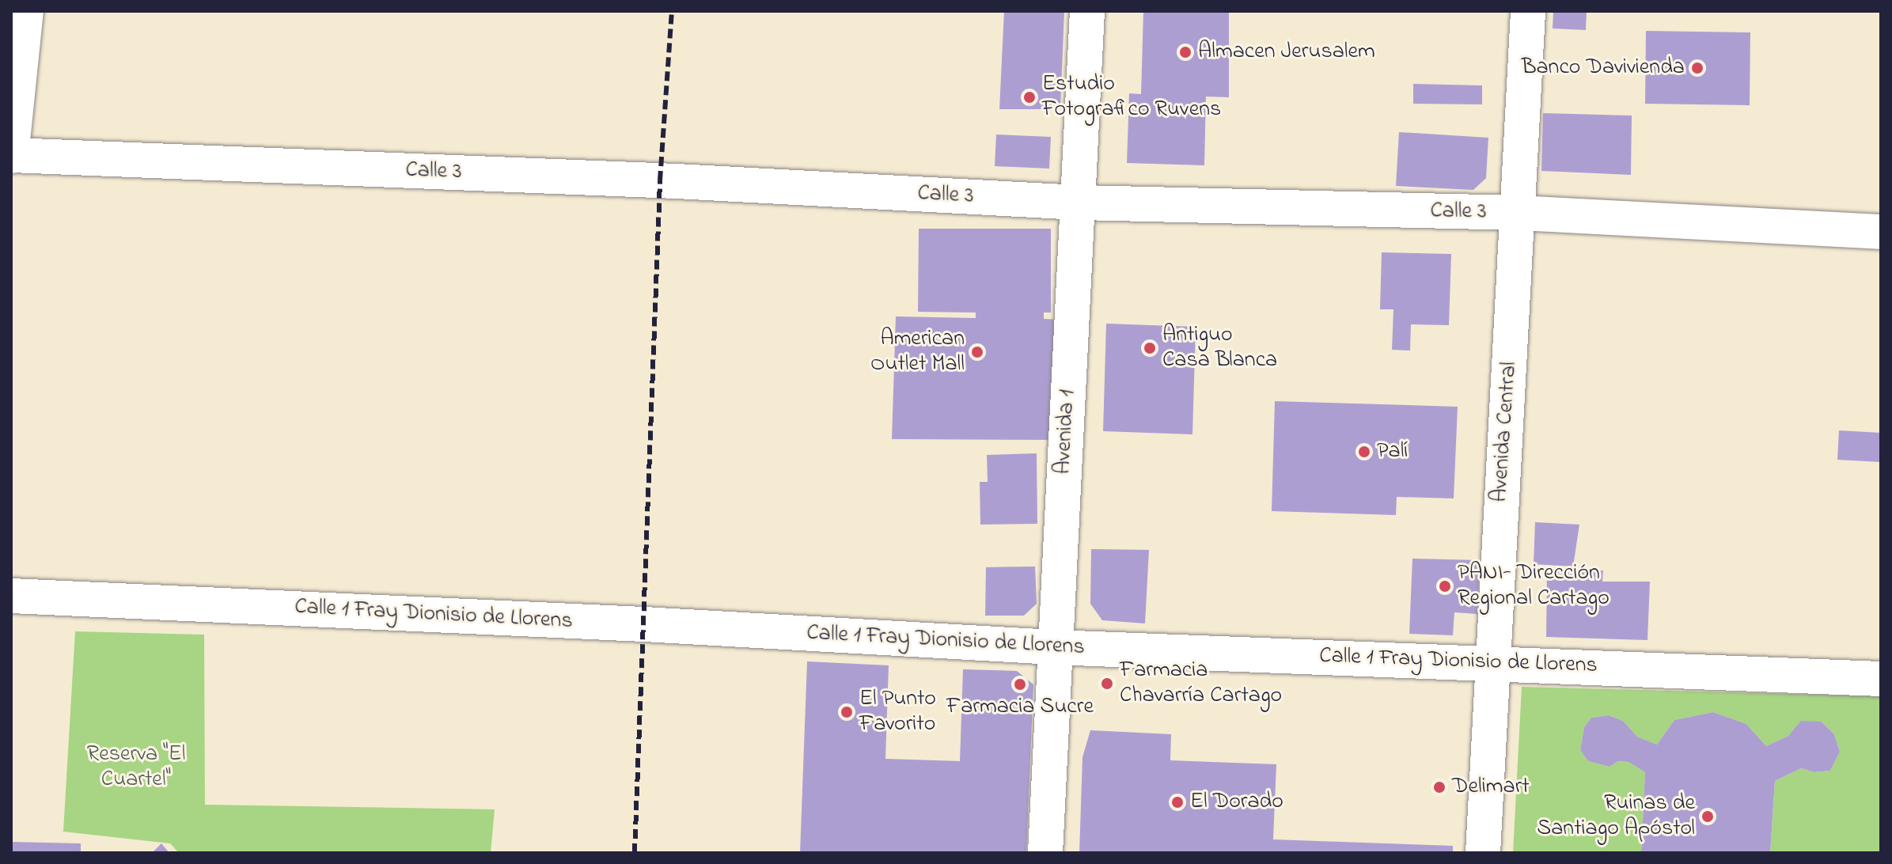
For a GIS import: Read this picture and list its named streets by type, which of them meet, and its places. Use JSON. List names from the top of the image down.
{
  "streets": {
    "street": [
      "Calle 3",
      "Avenida 1",
      "Avenida Central",
      "Calle 1 Fray Dionisio de Llorens"
    ]
  },
  "crossings": [
    ["Calle 3", "Avenida 1"],
    ["Calle 3", "Avenida Central"],
    ["Avenida 1", "Calle 1 Fray Dionisio de Llorens"],
    ["Avenida Central", "Calle 1 Fray Dionisio de Llorens"]
  ],
  "parks": ["Reserva \"El Cuartel\""],
  "places": [
    "Almacen Jerusalem",
    "Banco Davivienda",
    "Estudio Fotografico Ruvens",
    "Antiguo Casa Blanca",
    "American Outlet Mall",
    "Palí",
    "PANI- Dirección Regional Cartago",
    "Farmacia Chavarría Cartago",
    "Farmacia Sucre",
    "El Punto Favorito",
    "Delimart",
    "El Dorado",
    "Ruinas de Santiago Apóstol"
  ]
}
